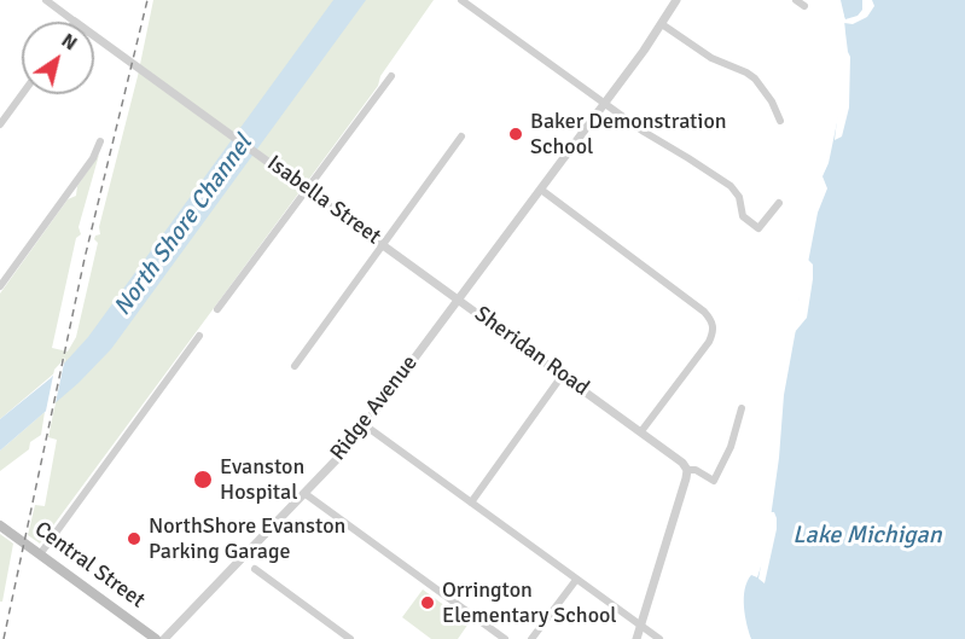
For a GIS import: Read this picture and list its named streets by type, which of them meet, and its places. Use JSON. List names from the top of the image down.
{
  "streets": {
    "main road": ["Central Street"],
    "street": ["Isabella Street", "Sheridan Road", "Ridge Avenue"]
  },
  "crossings": [
    ["Isabella Street", "Sheridan Road"],
    ["Isabella Street", "Ridge Avenue"],
    ["Sheridan Road", "Ridge Avenue"]
  ],
  "water": ["North Shore Channel", "Lake Michigan"],
  "places": [
    "Baker Demonstration School",
    "Evanston Hospital",
    "NorthShore Evanston Parking Garage",
    "Orrington Elementary School"
  ],
  "north": "top right"
}
